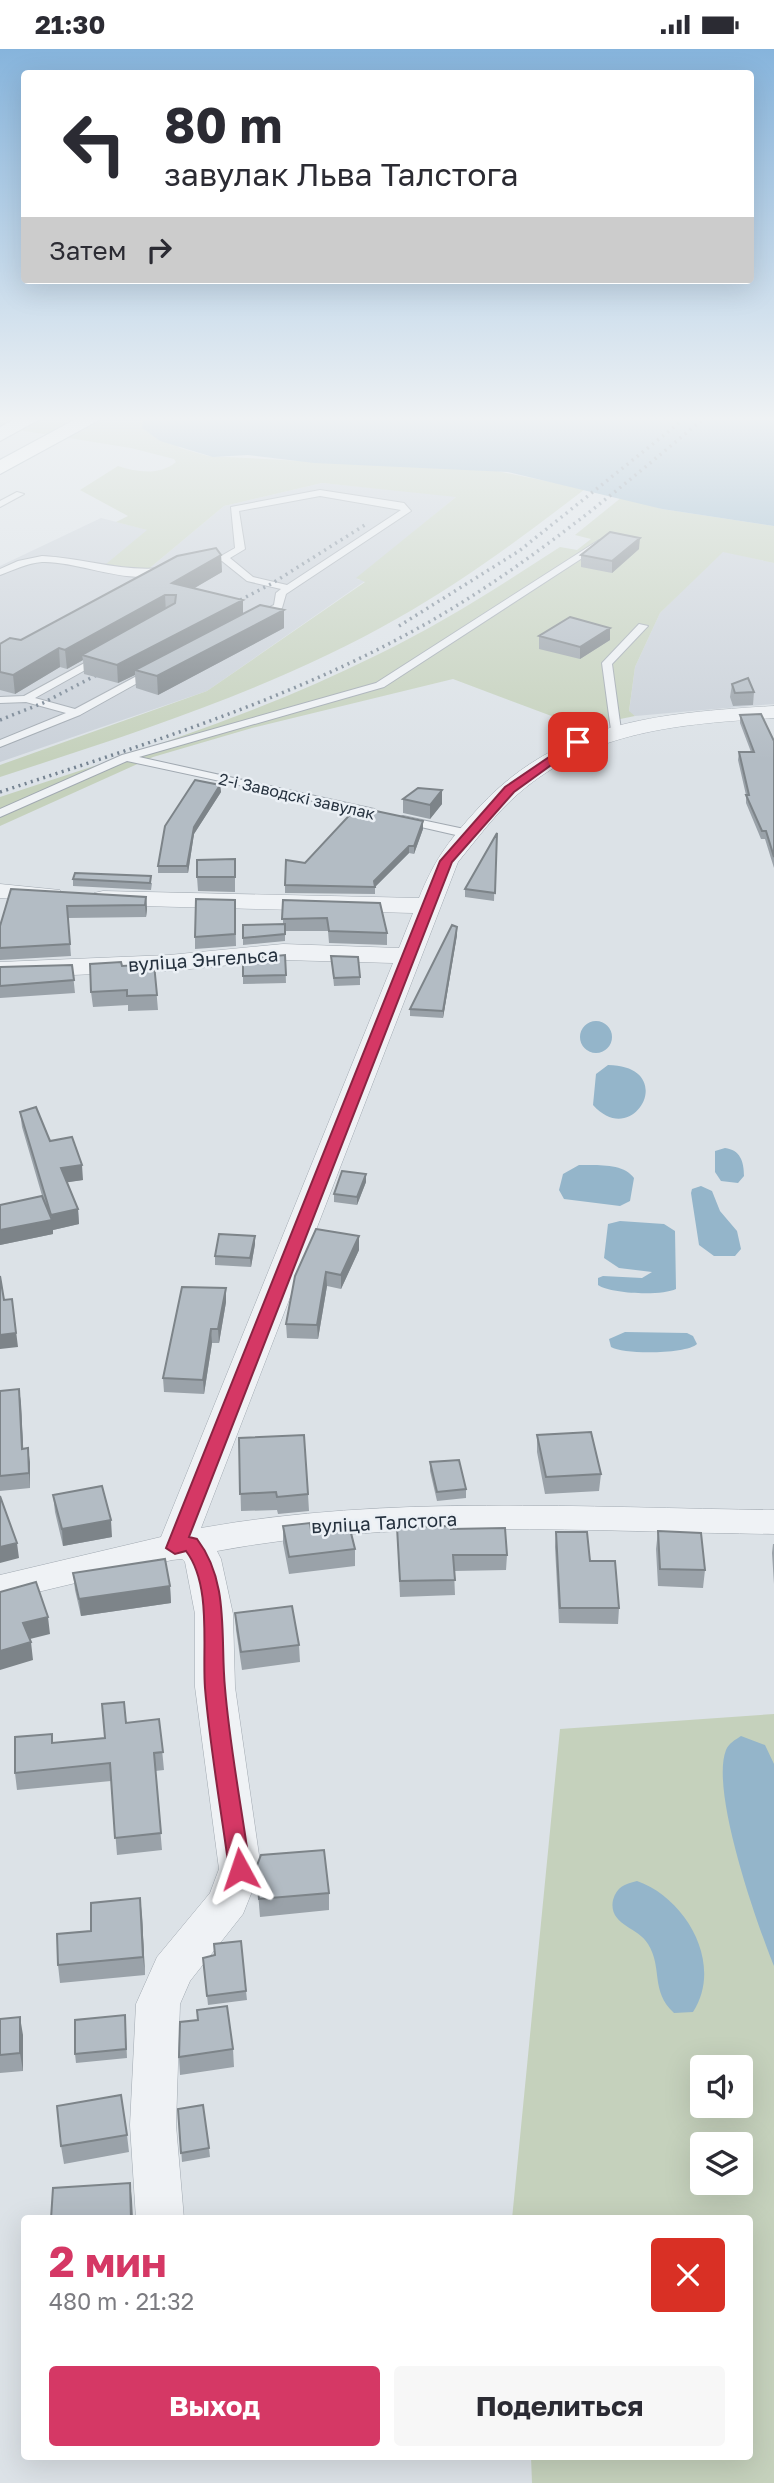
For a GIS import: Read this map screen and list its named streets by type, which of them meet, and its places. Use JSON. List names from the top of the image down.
{
  "streets": {
    "street": ["вуліца Энгельса", "вуліца Талстога"],
    "lane": ["2-і Заводскі завулак"]
  },
  "page": {
    "status": "21:30",
    "turn": ["80 m", "завулак Льва Талстога"],
    "then": "Затем",
    "heading": ["2 мин", "480 m · 21:32"],
    "buttons": ["Выход", "Поделиться"]
  }
}
